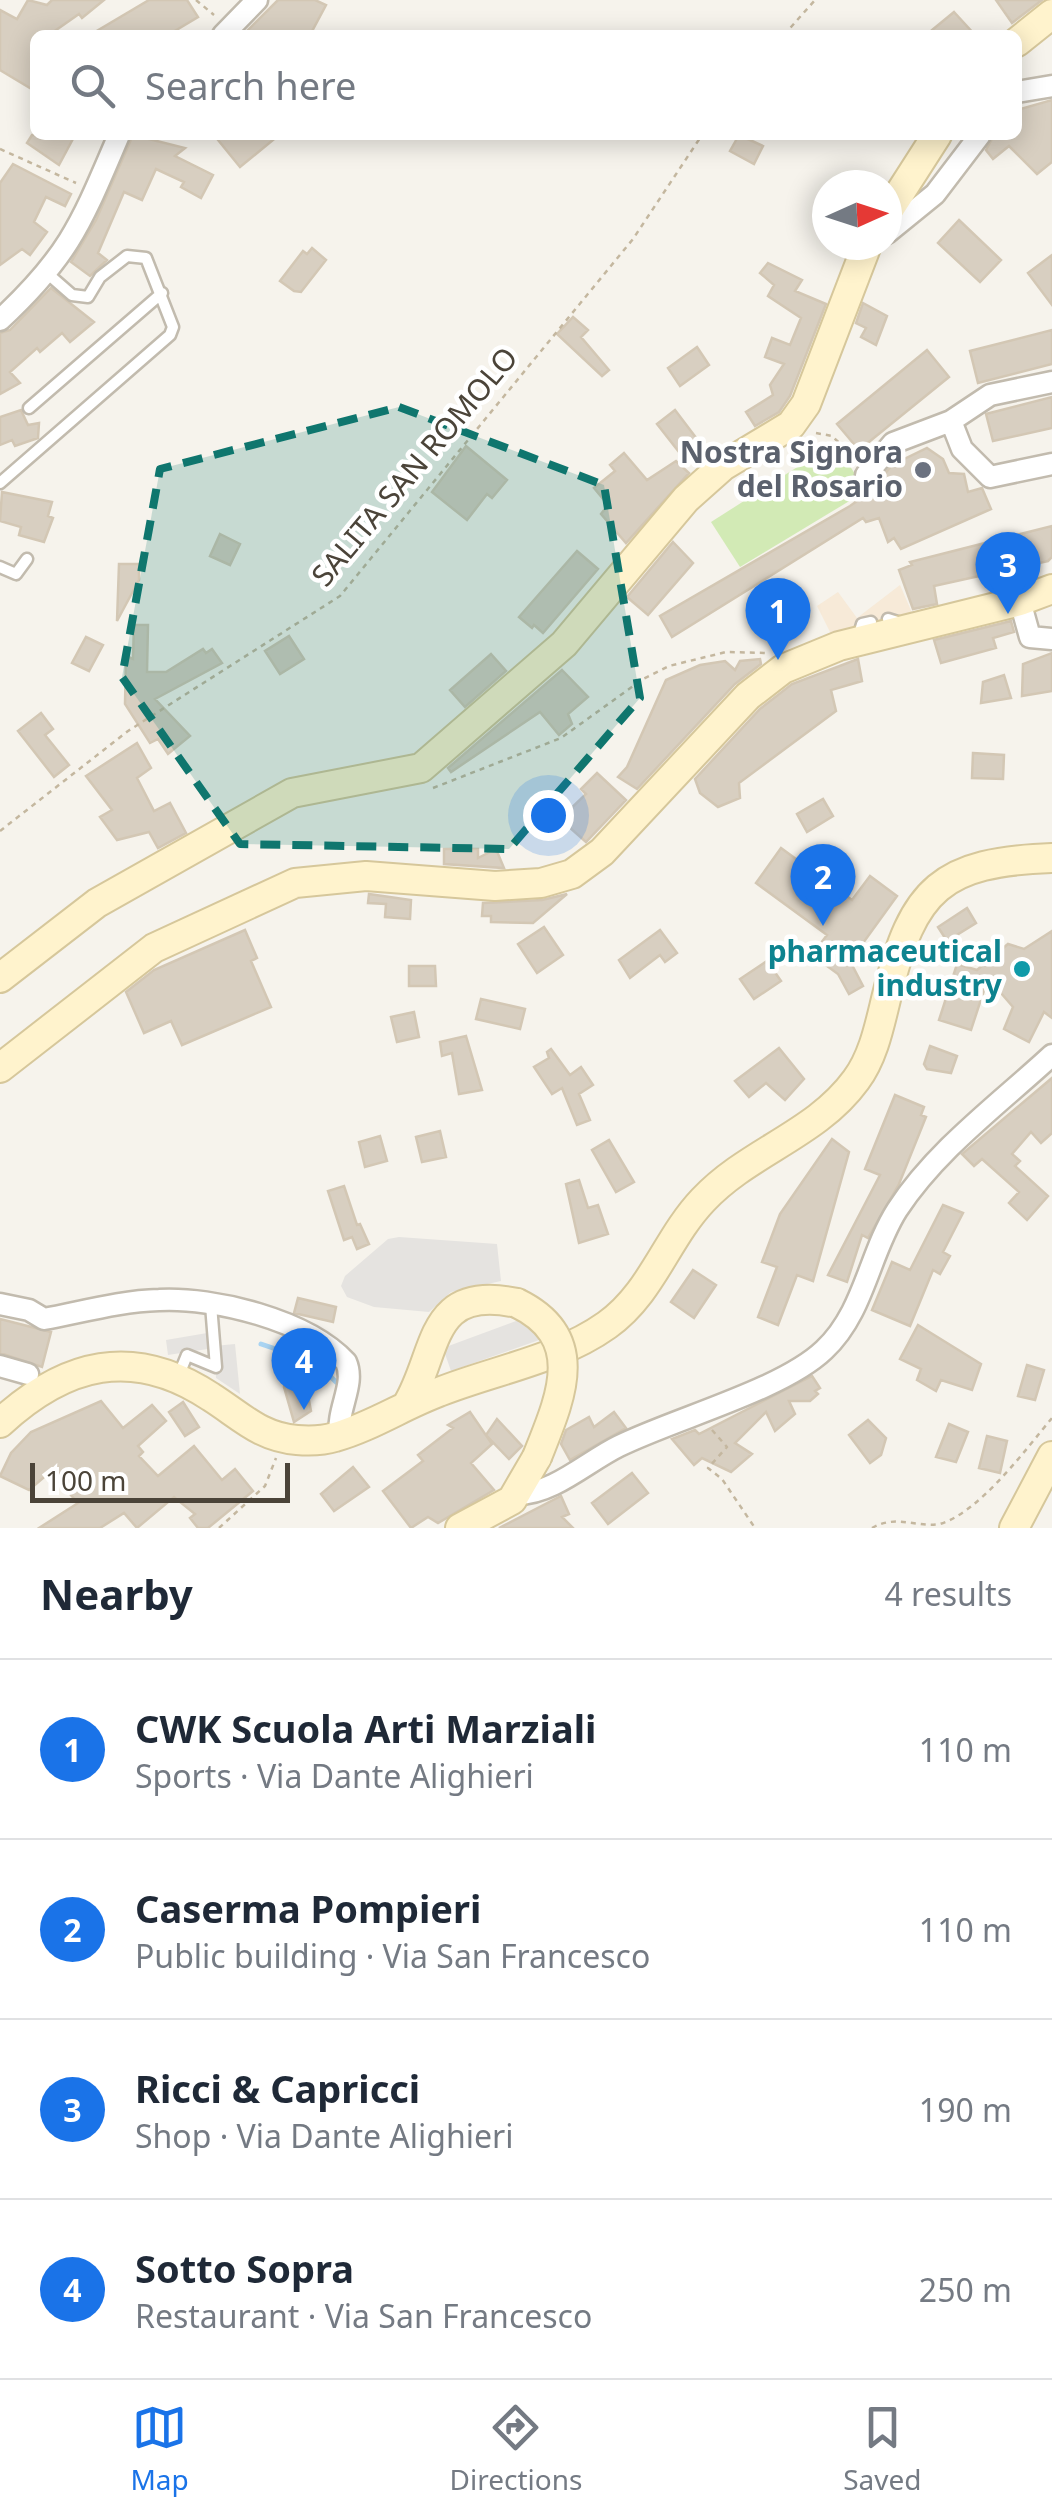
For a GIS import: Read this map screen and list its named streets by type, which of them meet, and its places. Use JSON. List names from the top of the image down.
{
  "streets": {
    "path": ["SALITA SAN ROMOLO"]
  },
  "places": ["Nostra Signora del Rosario", "pharmaceutical industry"],
  "scale_bar": "100 m",
  "north": "right",
  "page": {
    "search": "Search here",
    "pins": [
      "3",
      "1",
      "2",
      "4"
    ],
    "scale": "100 m",
    "heading": ["Nearby", "4 results"],
    "list": [
      {
        "mark": "1",
        "name": "CWK Scuola Arti Marziali",
        "note": "Sports · Via Dante Alighieri",
        "value": "110 m"
      },
      {
        "mark": "2",
        "name": "Caserma Pompieri",
        "note": "Public building · Via San Francesco",
        "value": "110 m"
      },
      {
        "mark": "3",
        "name": "Ricci & Capricci",
        "note": "Shop · Via Dante Alighieri",
        "value": "190 m"
      },
      {
        "mark": "4",
        "name": "Sotto Sopra",
        "note": "Restaurant · Via San Francesco",
        "value": "250 m"
      }
    ],
    "nav": ["Map", "Directions", "Saved"]
  }
}
